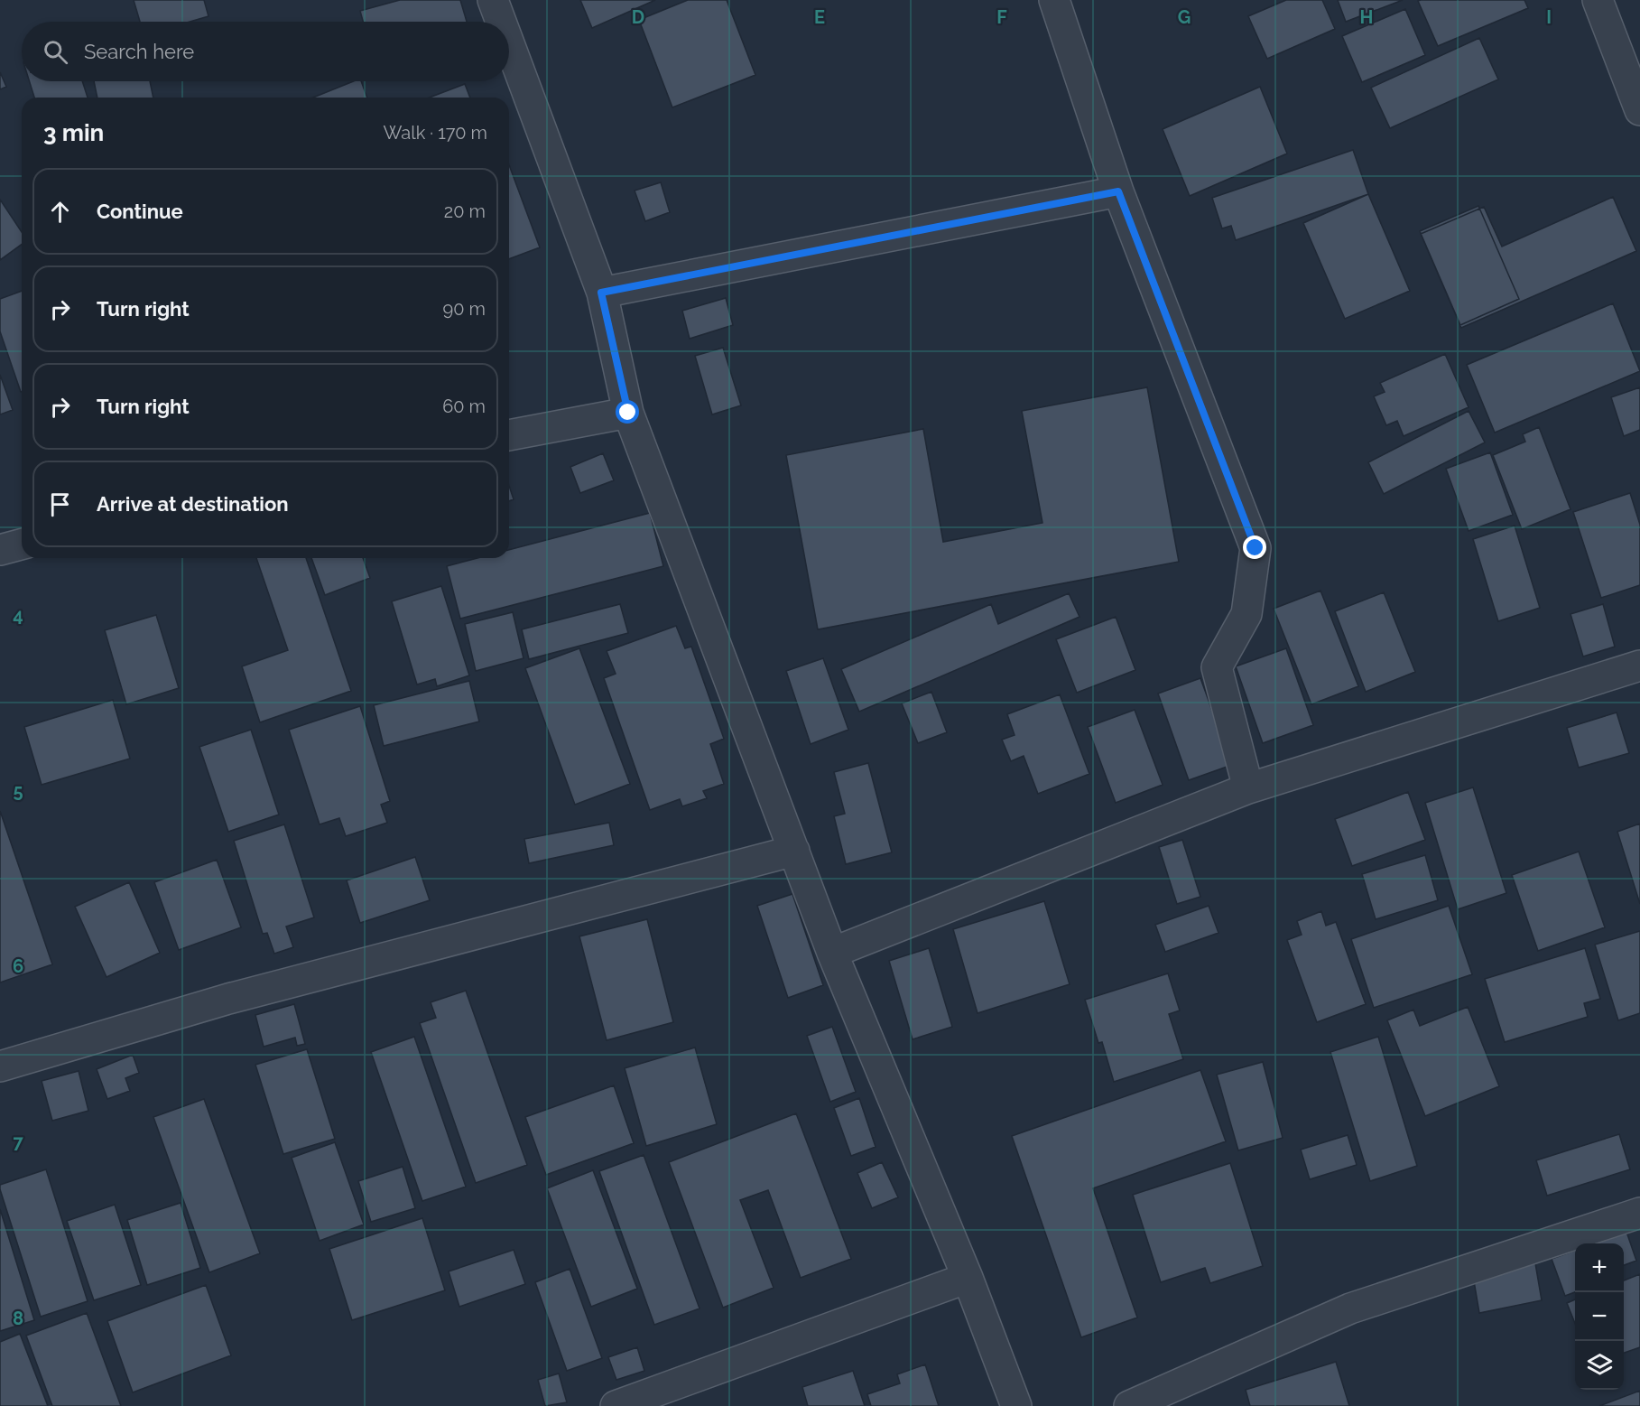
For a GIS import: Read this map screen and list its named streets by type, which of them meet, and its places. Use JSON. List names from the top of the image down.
{
  "page": {
    "search": "Search here",
    "heading": ["3 min", "Walk · 170 m"],
    "list": [
      ["Continue", "20 m"],
      ["Turn right", "90 m"],
      ["Turn right", "60 m"],
      "Arrive at destination"
    ],
    "map_buttons": ["+", "−"]
  },
  "grid": {
    "columns": [
      "D",
      "E",
      "F",
      "G",
      "H",
      "I"
    ],
    "rows": [
      "4",
      "5",
      "6",
      "7",
      "8"
    ]
  }
}
